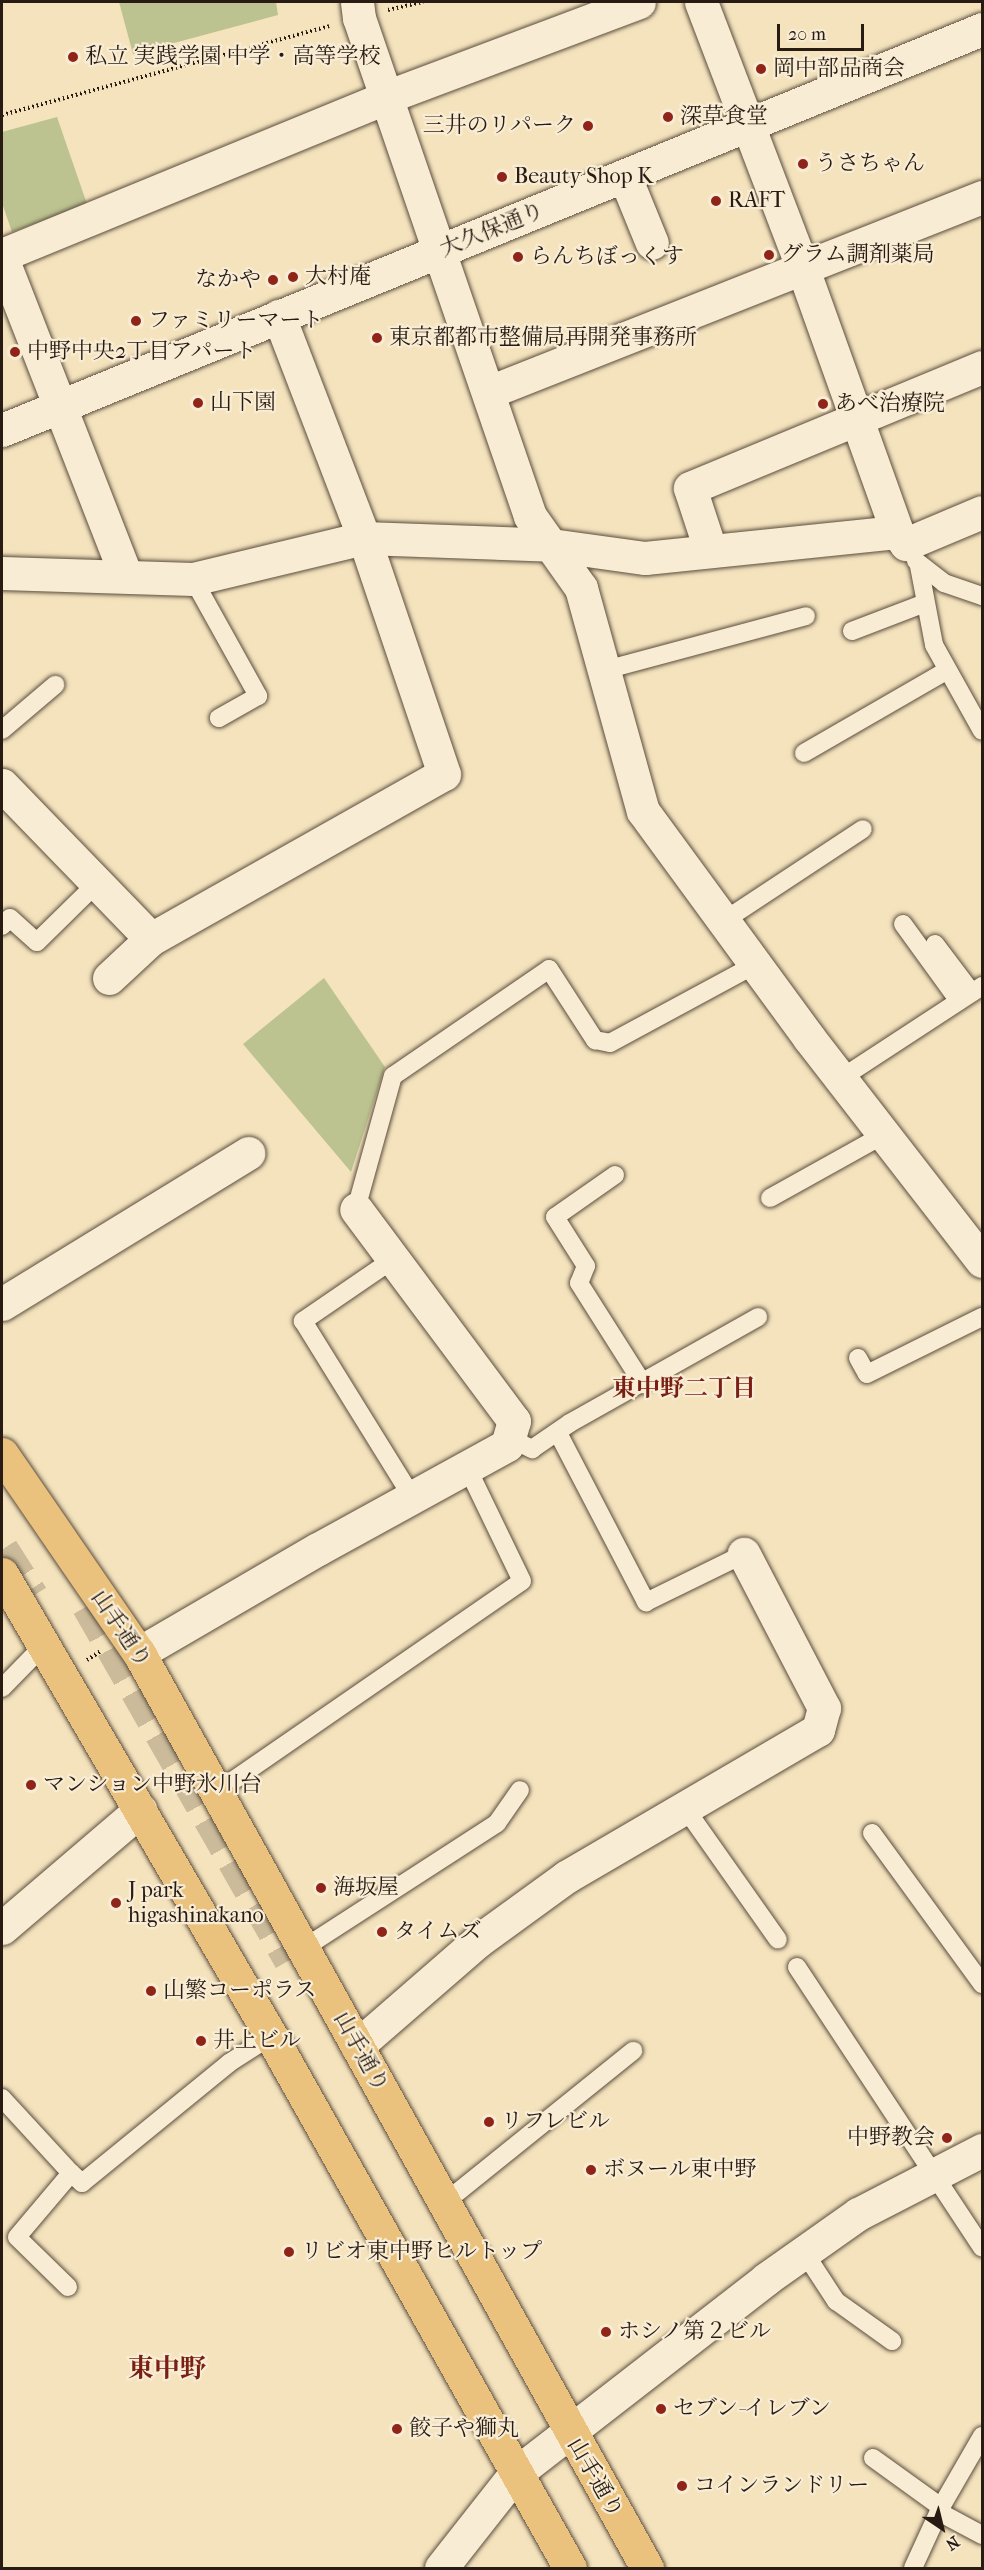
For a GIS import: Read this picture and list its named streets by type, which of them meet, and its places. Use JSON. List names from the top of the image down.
{
  "streets": {
    "main road": ["山手通り"],
    "street": ["大久保通り"]
  },
  "districts": ["東中野二丁目", "東中野"],
  "places": [
    "私立 実践学園 中学・高等学校",
    "岡中部品商会",
    "深草食堂",
    "三井のリパーク",
    "うさちゃん",
    "Beauty Shop K",
    "RAFT",
    "グラム調剤薬局",
    "らんちぼっくす",
    "大村庵",
    "なかや",
    "ファミリーマート",
    "東京都都市整備局再開発事務所",
    "中野中央2丁目アパート",
    "山下園",
    "あべ治療院",
    "マンション中野氷川台",
    "海坂屋",
    "J park higashinakano",
    "タイムズ",
    "山繁コーポラス",
    "井上ビル",
    "リフレビル",
    "中野教会",
    "ボヌール東中野",
    "リビオ東中野ヒルトップ",
    "ホシノ第２ビル",
    "セブン-イレブン",
    "餃子や獅丸",
    "コインランドリー"
  ],
  "scale_bar": "20 m",
  "north": "bottom right"
}
